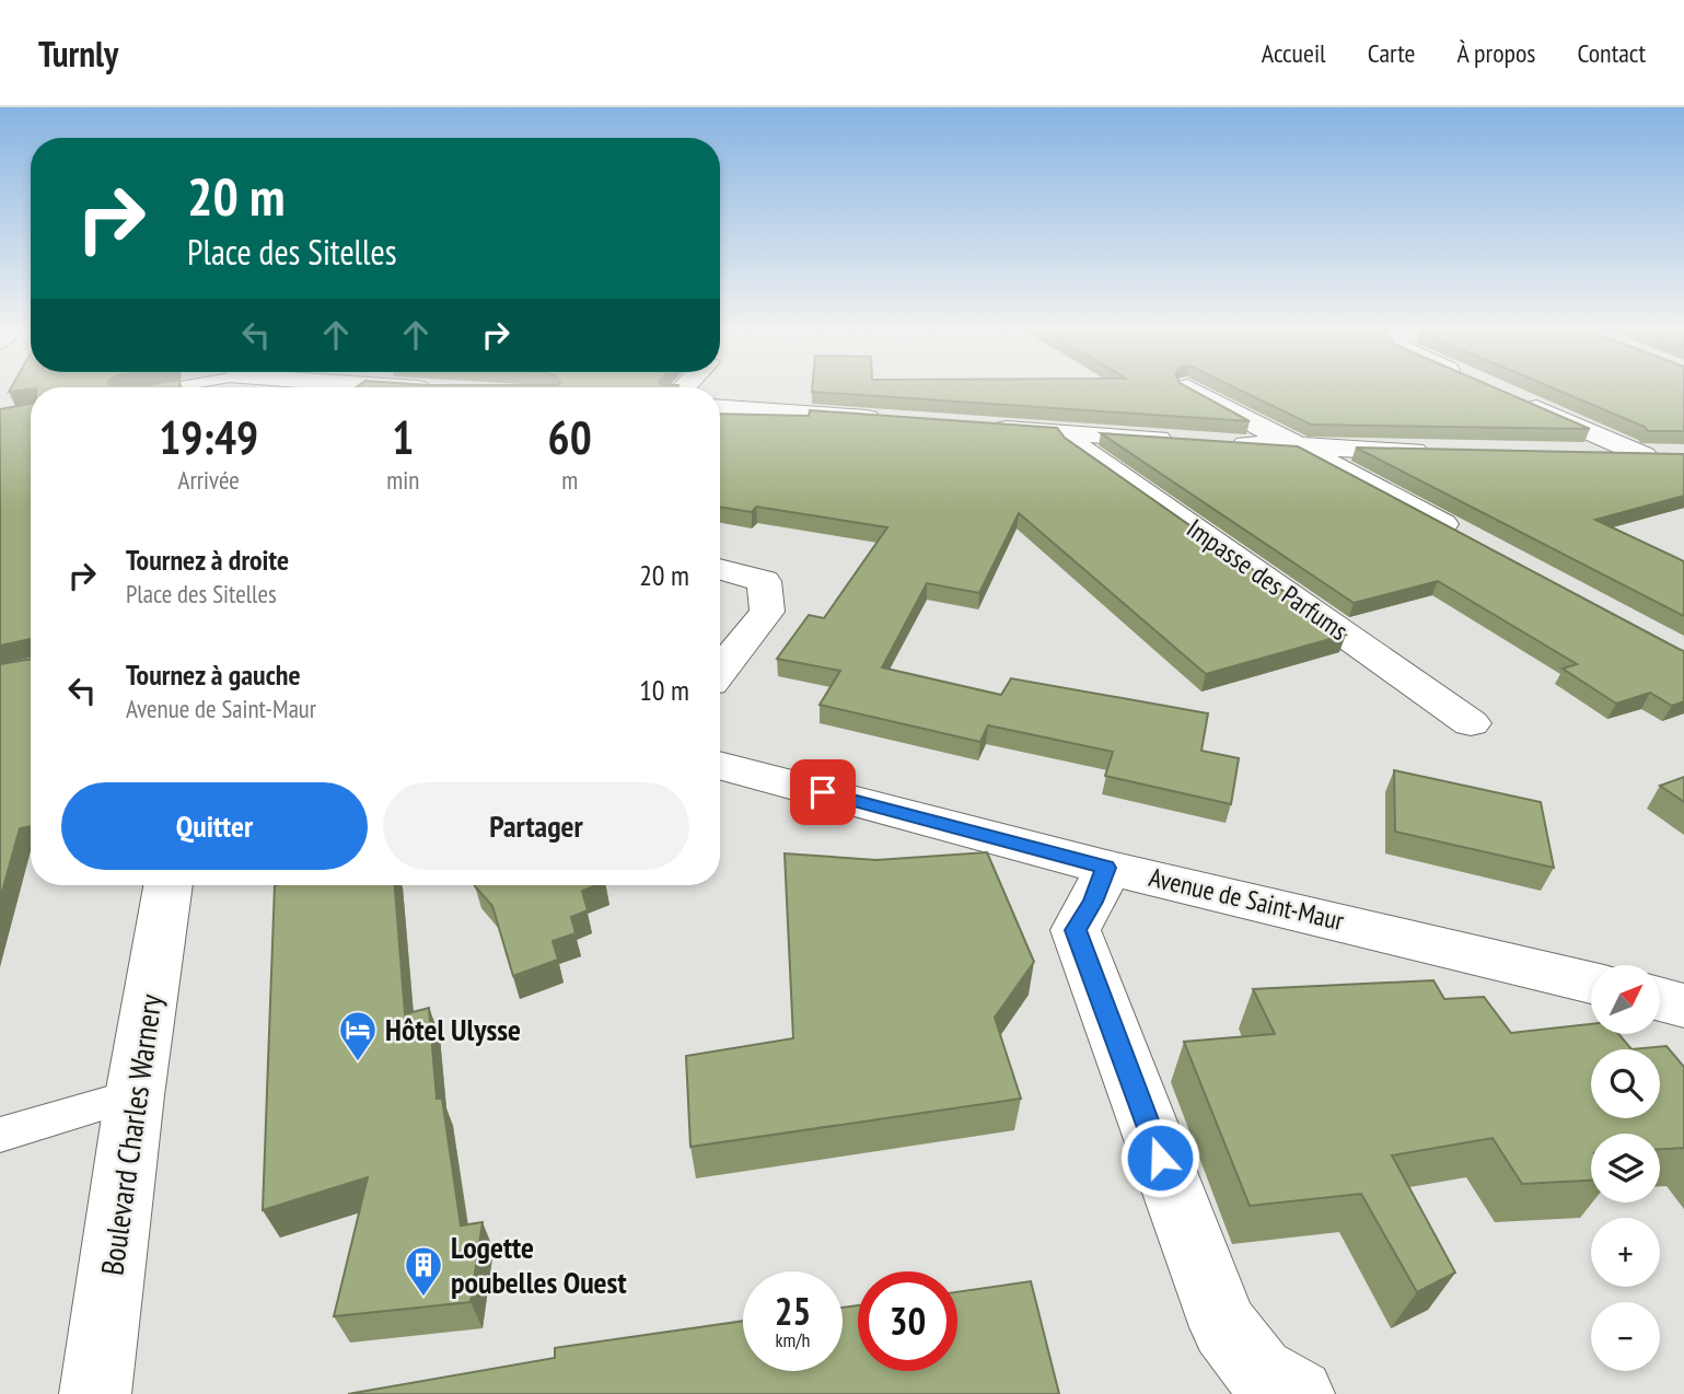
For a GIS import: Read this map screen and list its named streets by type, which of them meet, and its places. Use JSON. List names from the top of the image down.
{
  "streets": {
    "street": ["Impasse des Parfums", "Avenue de Saint-Maur", "Boulevard Charles Warnery"]
  },
  "places": {
    "hotel": ["Hôtel Ulysse"],
    "building": ["Logette poubelles Ouest"]
  },
  "north": "top right",
  "page": {
    "header": "Turnly",
    "nav": [
      "Accueil",
      "Carte",
      "À propos",
      "Contact"
    ],
    "turn": ["20 m", "Place des Sitelles"],
    "eta": [
      "19:49",
      "Arrivée",
      "1",
      "min",
      "60",
      "m"
    ],
    "list": [
      {
        "name": "Tournez à droite",
        "note": "Place des Sitelles",
        "value": "20 m"
      },
      {
        "name": "Tournez à gauche",
        "note": "Avenue de Saint-Maur",
        "value": "10 m"
      }
    ],
    "buttons": ["Quitter", "Partager"],
    "map_buttons": ["+", "−"],
    "speed": "25 km/h",
    "limit": "30"
  }
}
